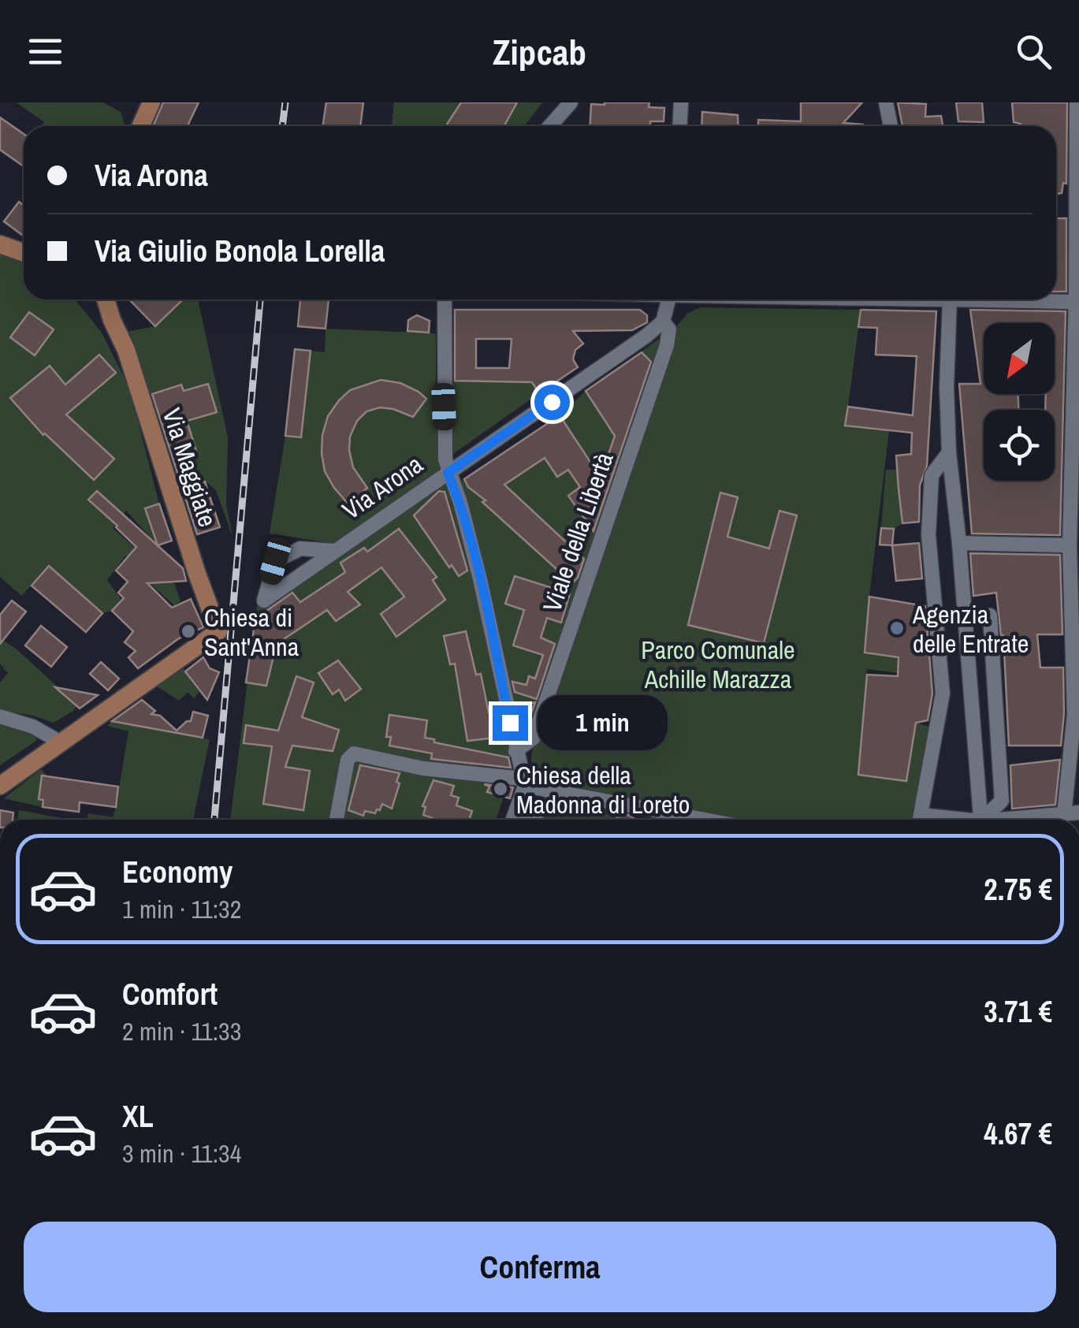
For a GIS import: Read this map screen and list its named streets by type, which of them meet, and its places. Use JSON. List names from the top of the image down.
{
  "streets": {
    "main road": ["Via Maggiate"],
    "street": ["Via Arona", "Viale della Libertà"]
  },
  "crossings": [
    ["Via Arona", "Viale della Libertà"]
  ],
  "parks": ["Parco Comunale Achille Marazza"],
  "places": ["Agenzia delle Entrate", "Chiesa di Sant'Anna", "Chiesa della Madonna di Loreto"],
  "north": "bottom left",
  "page": {
    "header": "Zipcab",
    "banner": ["Via Arona", "Via Giulio Bonola Lorella"],
    "bubble": "1 min",
    "list": [
      {
        "name": "Economy",
        "note": "1 min · 11:32",
        "value": "2.75 €"
      },
      {
        "name": "Comfort",
        "note": "2 min · 11:33",
        "value": "3.71 €"
      },
      {
        "name": "XL",
        "note": "3 min · 11:34",
        "value": "4.67 €"
      }
    ],
    "buttons": "Conferma"
  }
}
